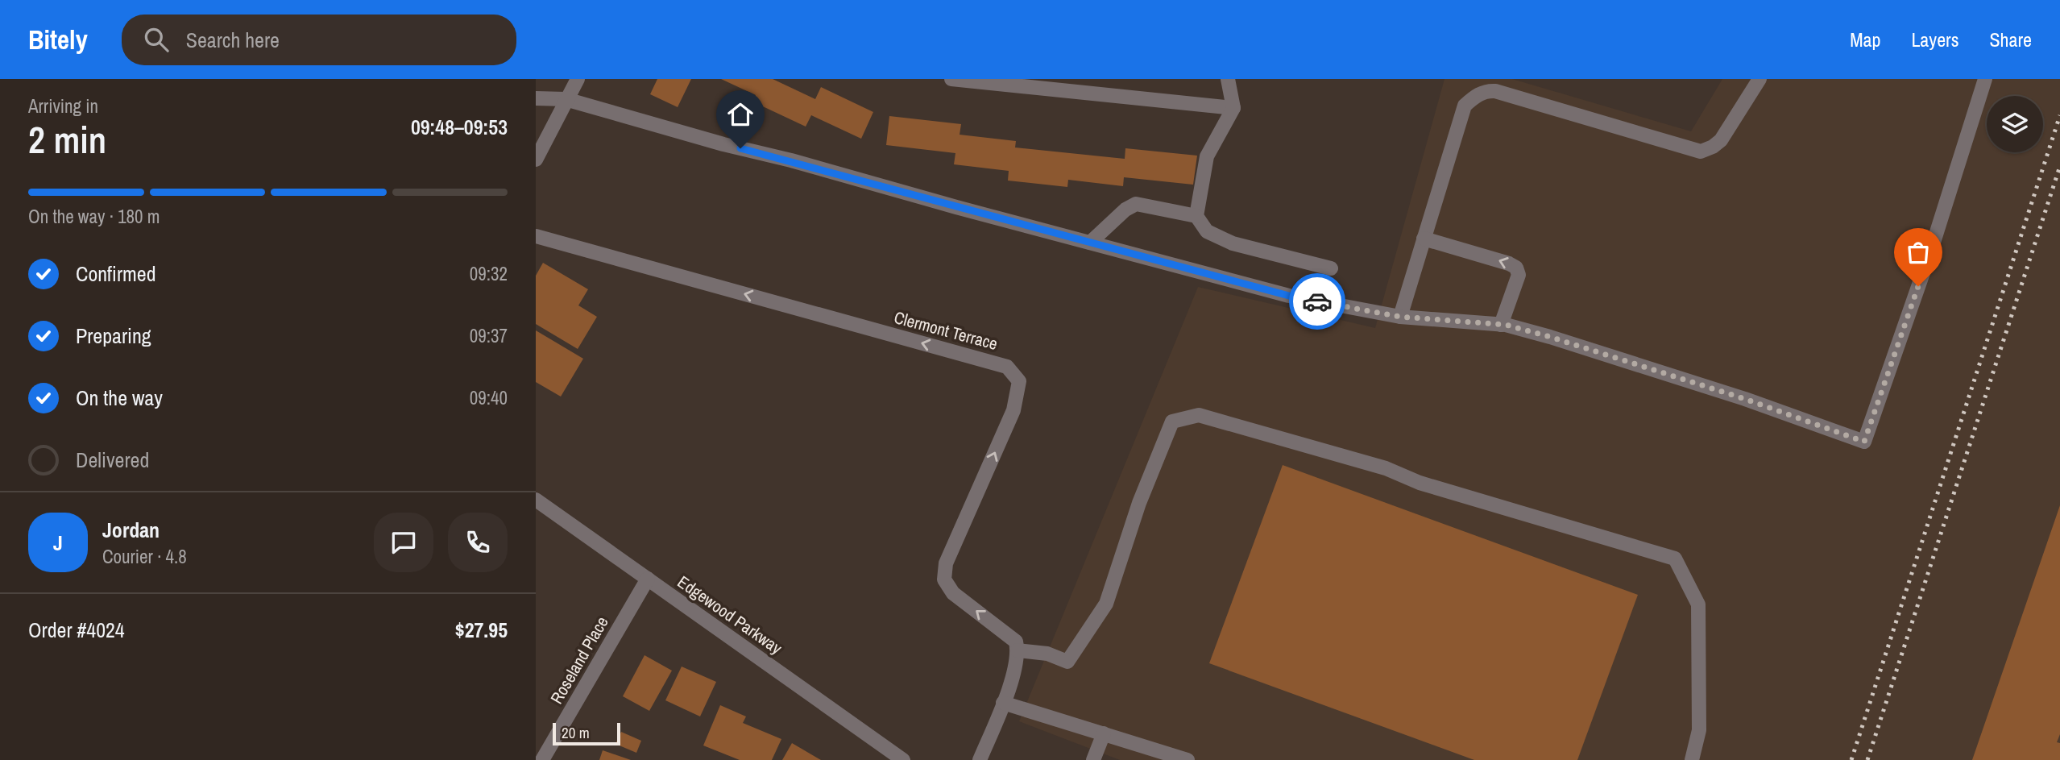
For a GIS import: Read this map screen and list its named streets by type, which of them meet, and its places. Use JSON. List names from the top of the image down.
{
  "streets": {
    "street": ["Clermont Terrace", "Edgewood Parkway", "Roseland Place"]
  },
  "crossings": [
    ["Edgewood Parkway", "Roseland Place"]
  ],
  "scale_bar": "20 m",
  "page": {
    "header": "Bitely",
    "search": "Search here",
    "nav": ["Map", "Layers", "Share"],
    "heading": ["2 min", "Arriving in", "09:48–09:53"],
    "panel": [
      "Jordan",
      "Courier · 4.8",
      "Order #4024",
      "$27.95"
    ],
    "bar": "On the way · 180 m",
    "list": [
      ["Confirmed", "09:32"],
      ["Preparing", "09:37"],
      ["On the way", "09:40"],
      "Delivered"
    ],
    "round": "J",
    "scale": "20 m"
  }
}
